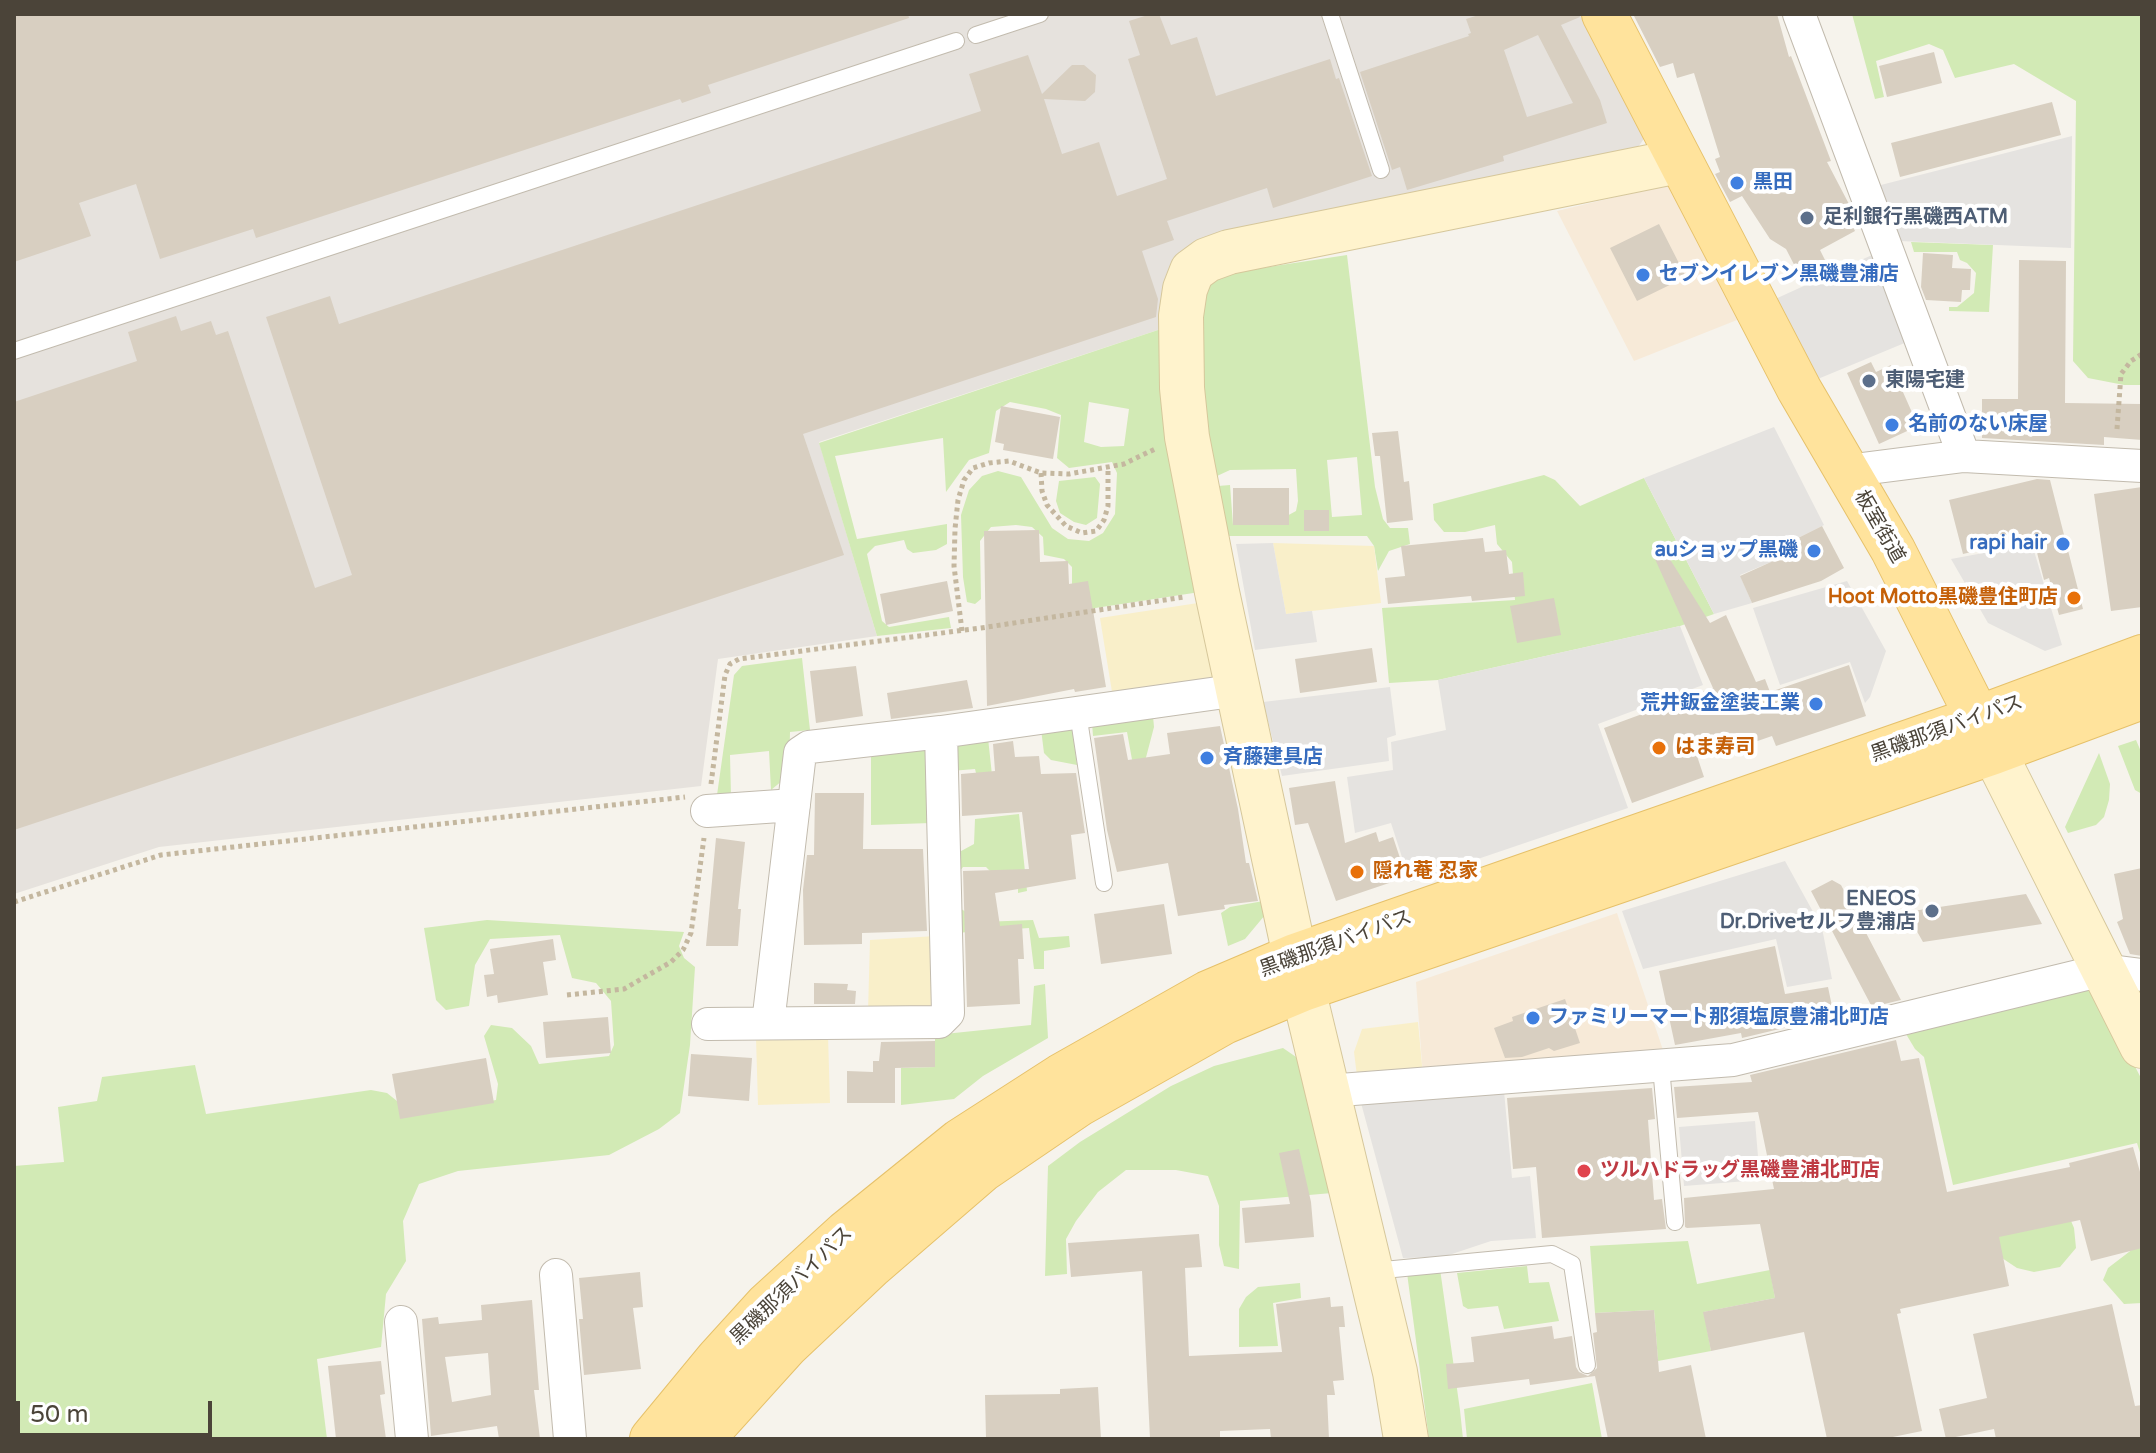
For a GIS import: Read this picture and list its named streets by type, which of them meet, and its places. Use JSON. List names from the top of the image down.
{
  "streets": {
    "main road": ["板室街道", "黒磯那須バイパス"]
  },
  "crossings": [
    ["板室街道", "黒磯那須バイパス"]
  ],
  "places": [
    "黒田",
    "足利銀行黒磯西ATM",
    "セブンイレブン黒磯豊浦店",
    "東陽宅建",
    "名前のない床屋",
    "rapi hair",
    "auショップ黒磯",
    "Hoot Motto黒磯豊住町店",
    "荒井鈑金塗装工業",
    "はま寿司",
    "斉藤建具店",
    "隠れ菴 忍家",
    "ENEOS Dr.Driveセルフ豊浦店",
    "ファミリーマート那須塩原豊浦北町店",
    "ツルハドラッグ黒磯豊浦北町店"
  ],
  "scale_bar": "50 m"
}
